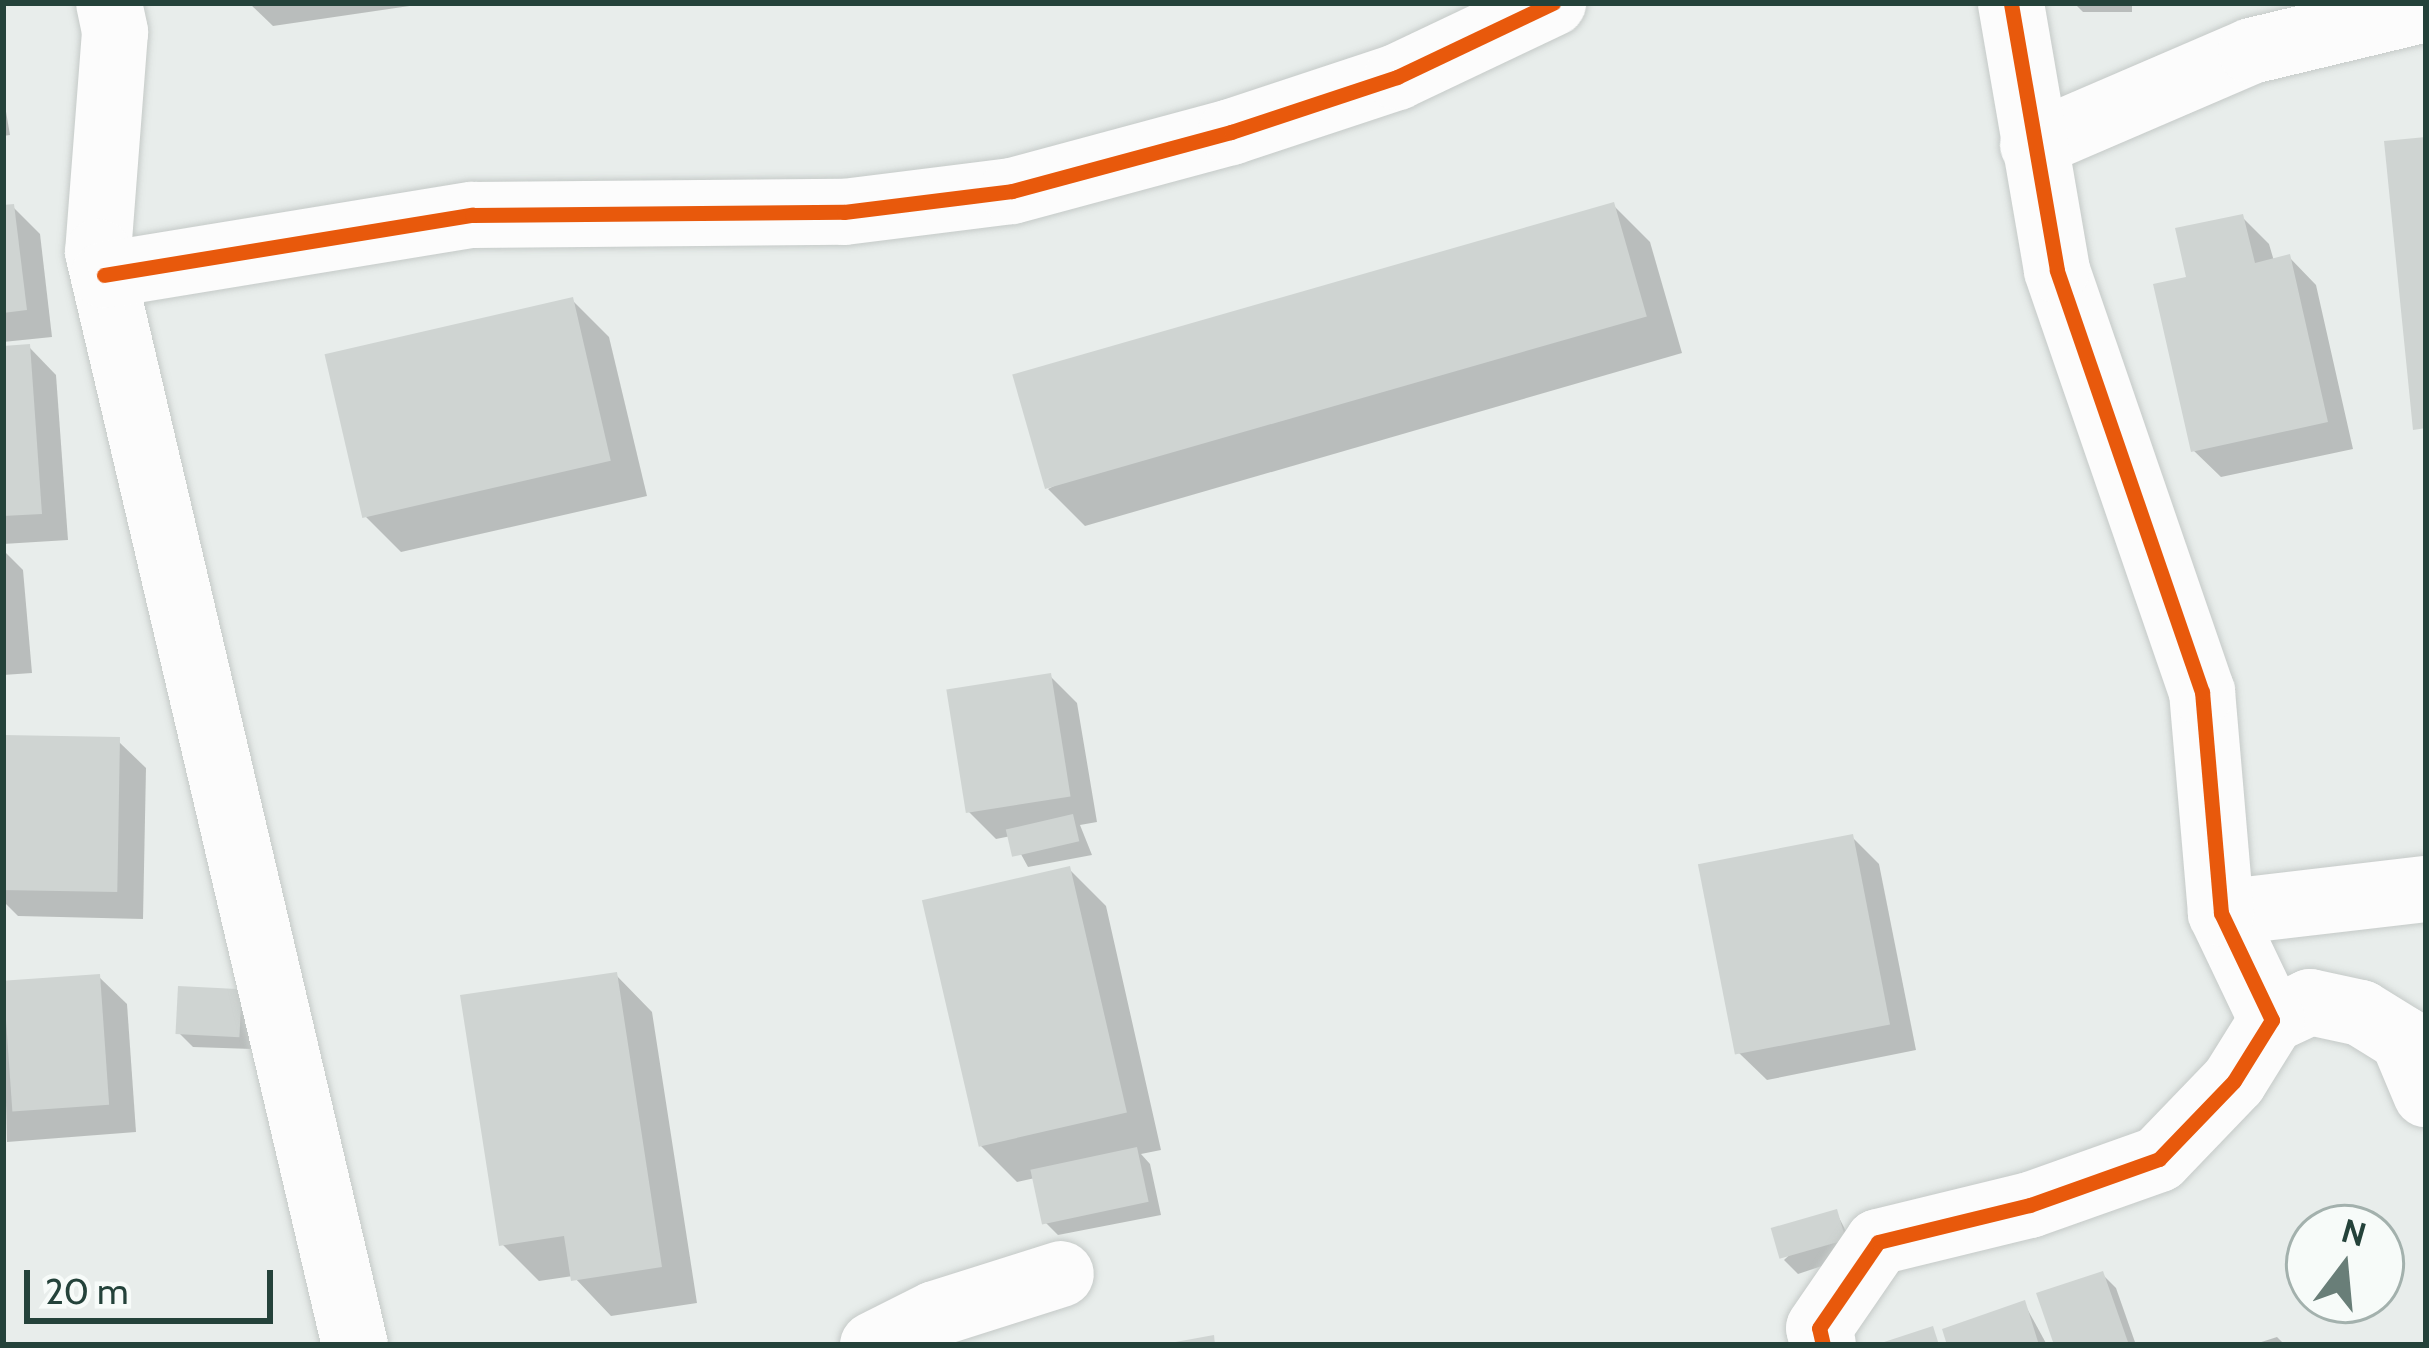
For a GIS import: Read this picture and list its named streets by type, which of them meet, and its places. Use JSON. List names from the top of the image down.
{
  "scale_bar": "20 m",
  "north": "top"
}
